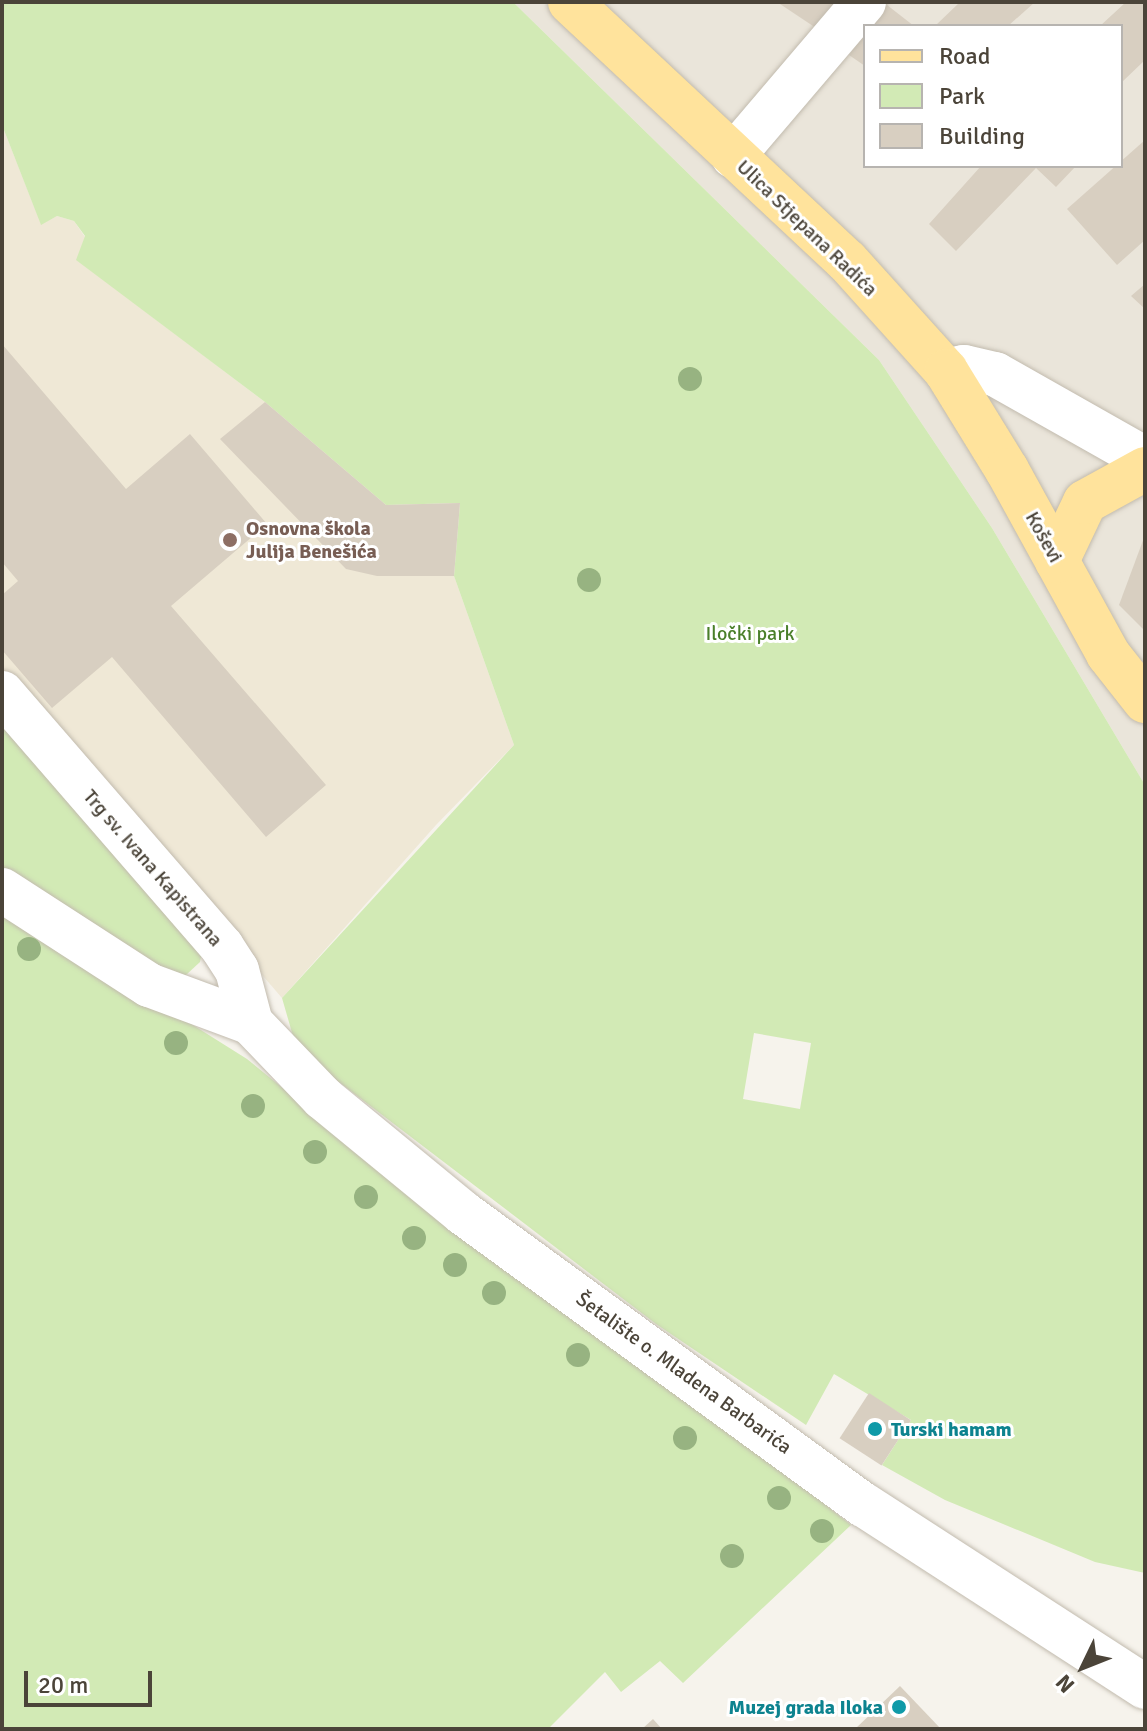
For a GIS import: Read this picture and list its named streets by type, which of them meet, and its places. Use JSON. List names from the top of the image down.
{
  "streets": {
    "main road": ["Ulica Stjepana Radića", "Koševi"],
    "street": ["Trg sv. Ivana Kapistrana", "Šetalište o. Mladena Barbarića"]
  },
  "crossings": [
    ["Ulica Stjepana Radića", "Koševi"],
    ["Trg sv. Ivana Kapistrana", "Šetalište o. Mladena Barbarića"]
  ],
  "parks": ["Iločki park"],
  "places": ["Osnovna škola Julija Benešića", "Turski hamam", "Muzej grada Iloka"],
  "legend": ["Road", "Park", "Building"],
  "scale_bar": "20 m",
  "north": "bottom left"
}
